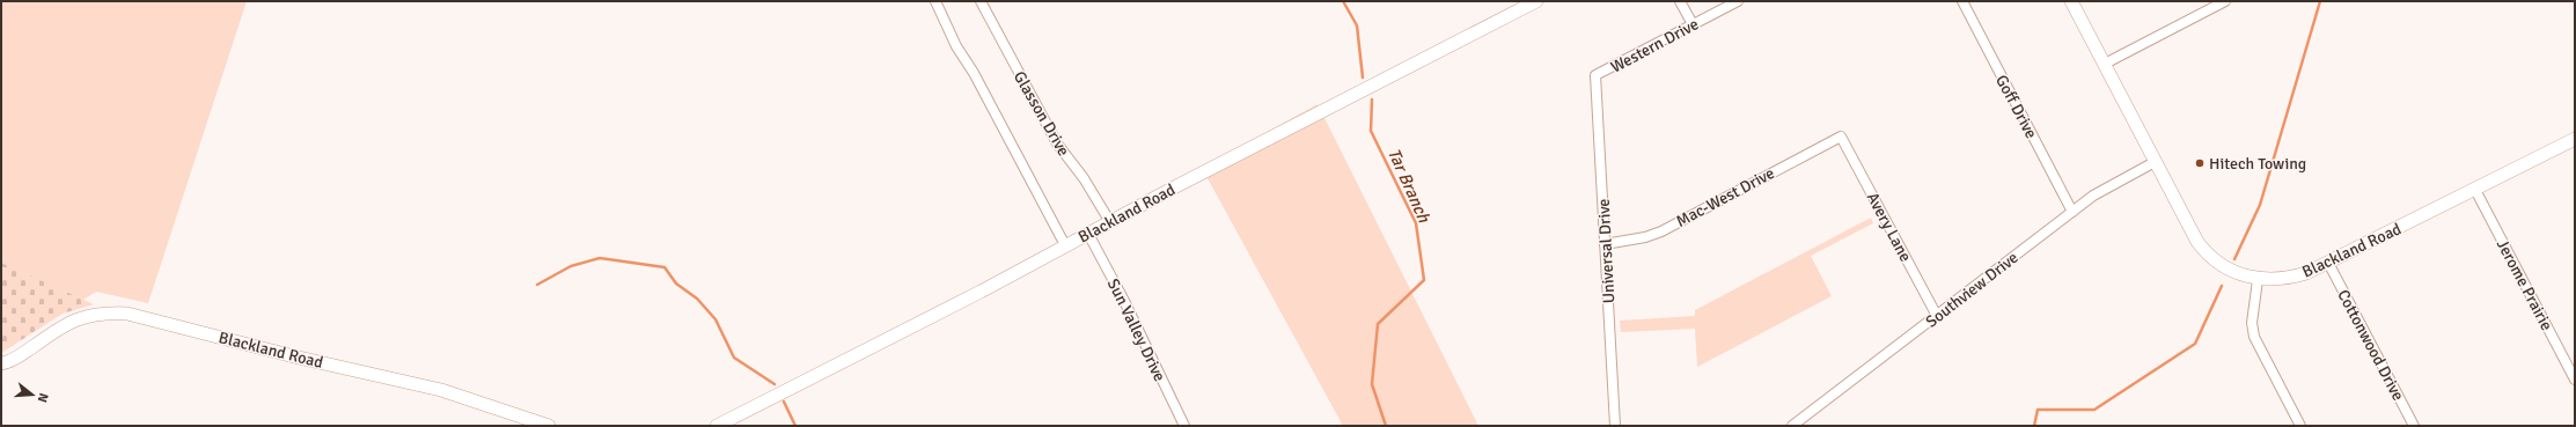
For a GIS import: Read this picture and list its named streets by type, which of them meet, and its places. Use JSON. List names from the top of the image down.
{
  "streets": {
    "street": [
      "Western Drive",
      "Goff Drive",
      "Glasson Drive",
      "Mac-West Drive",
      "Blackland Road",
      "Avery Lane",
      "Universal Drive",
      "Jerome Prairie",
      "Southview Drive",
      "Sun Valley Drive",
      "Cottonwood Drive"
    ]
  },
  "crossings": [
    ["Western Drive", "Universal Drive"],
    ["Goff Drive", "Southview Drive"],
    ["Glasson Drive", "Blackland Road"],
    ["Mac-West Drive", "Avery Lane"],
    ["Mac-West Drive", "Universal Drive"],
    ["Blackland Road", "Jerome Prairie"],
    ["Blackland Road", "Southview Drive"],
    ["Blackland Road", "Sun Valley Drive"],
    ["Blackland Road", "Cottonwood Drive"],
    ["Avery Lane", "Southview Drive"]
  ],
  "water": ["Tar Branch"],
  "places": ["Hitech Towing"],
  "north": "right"
}
